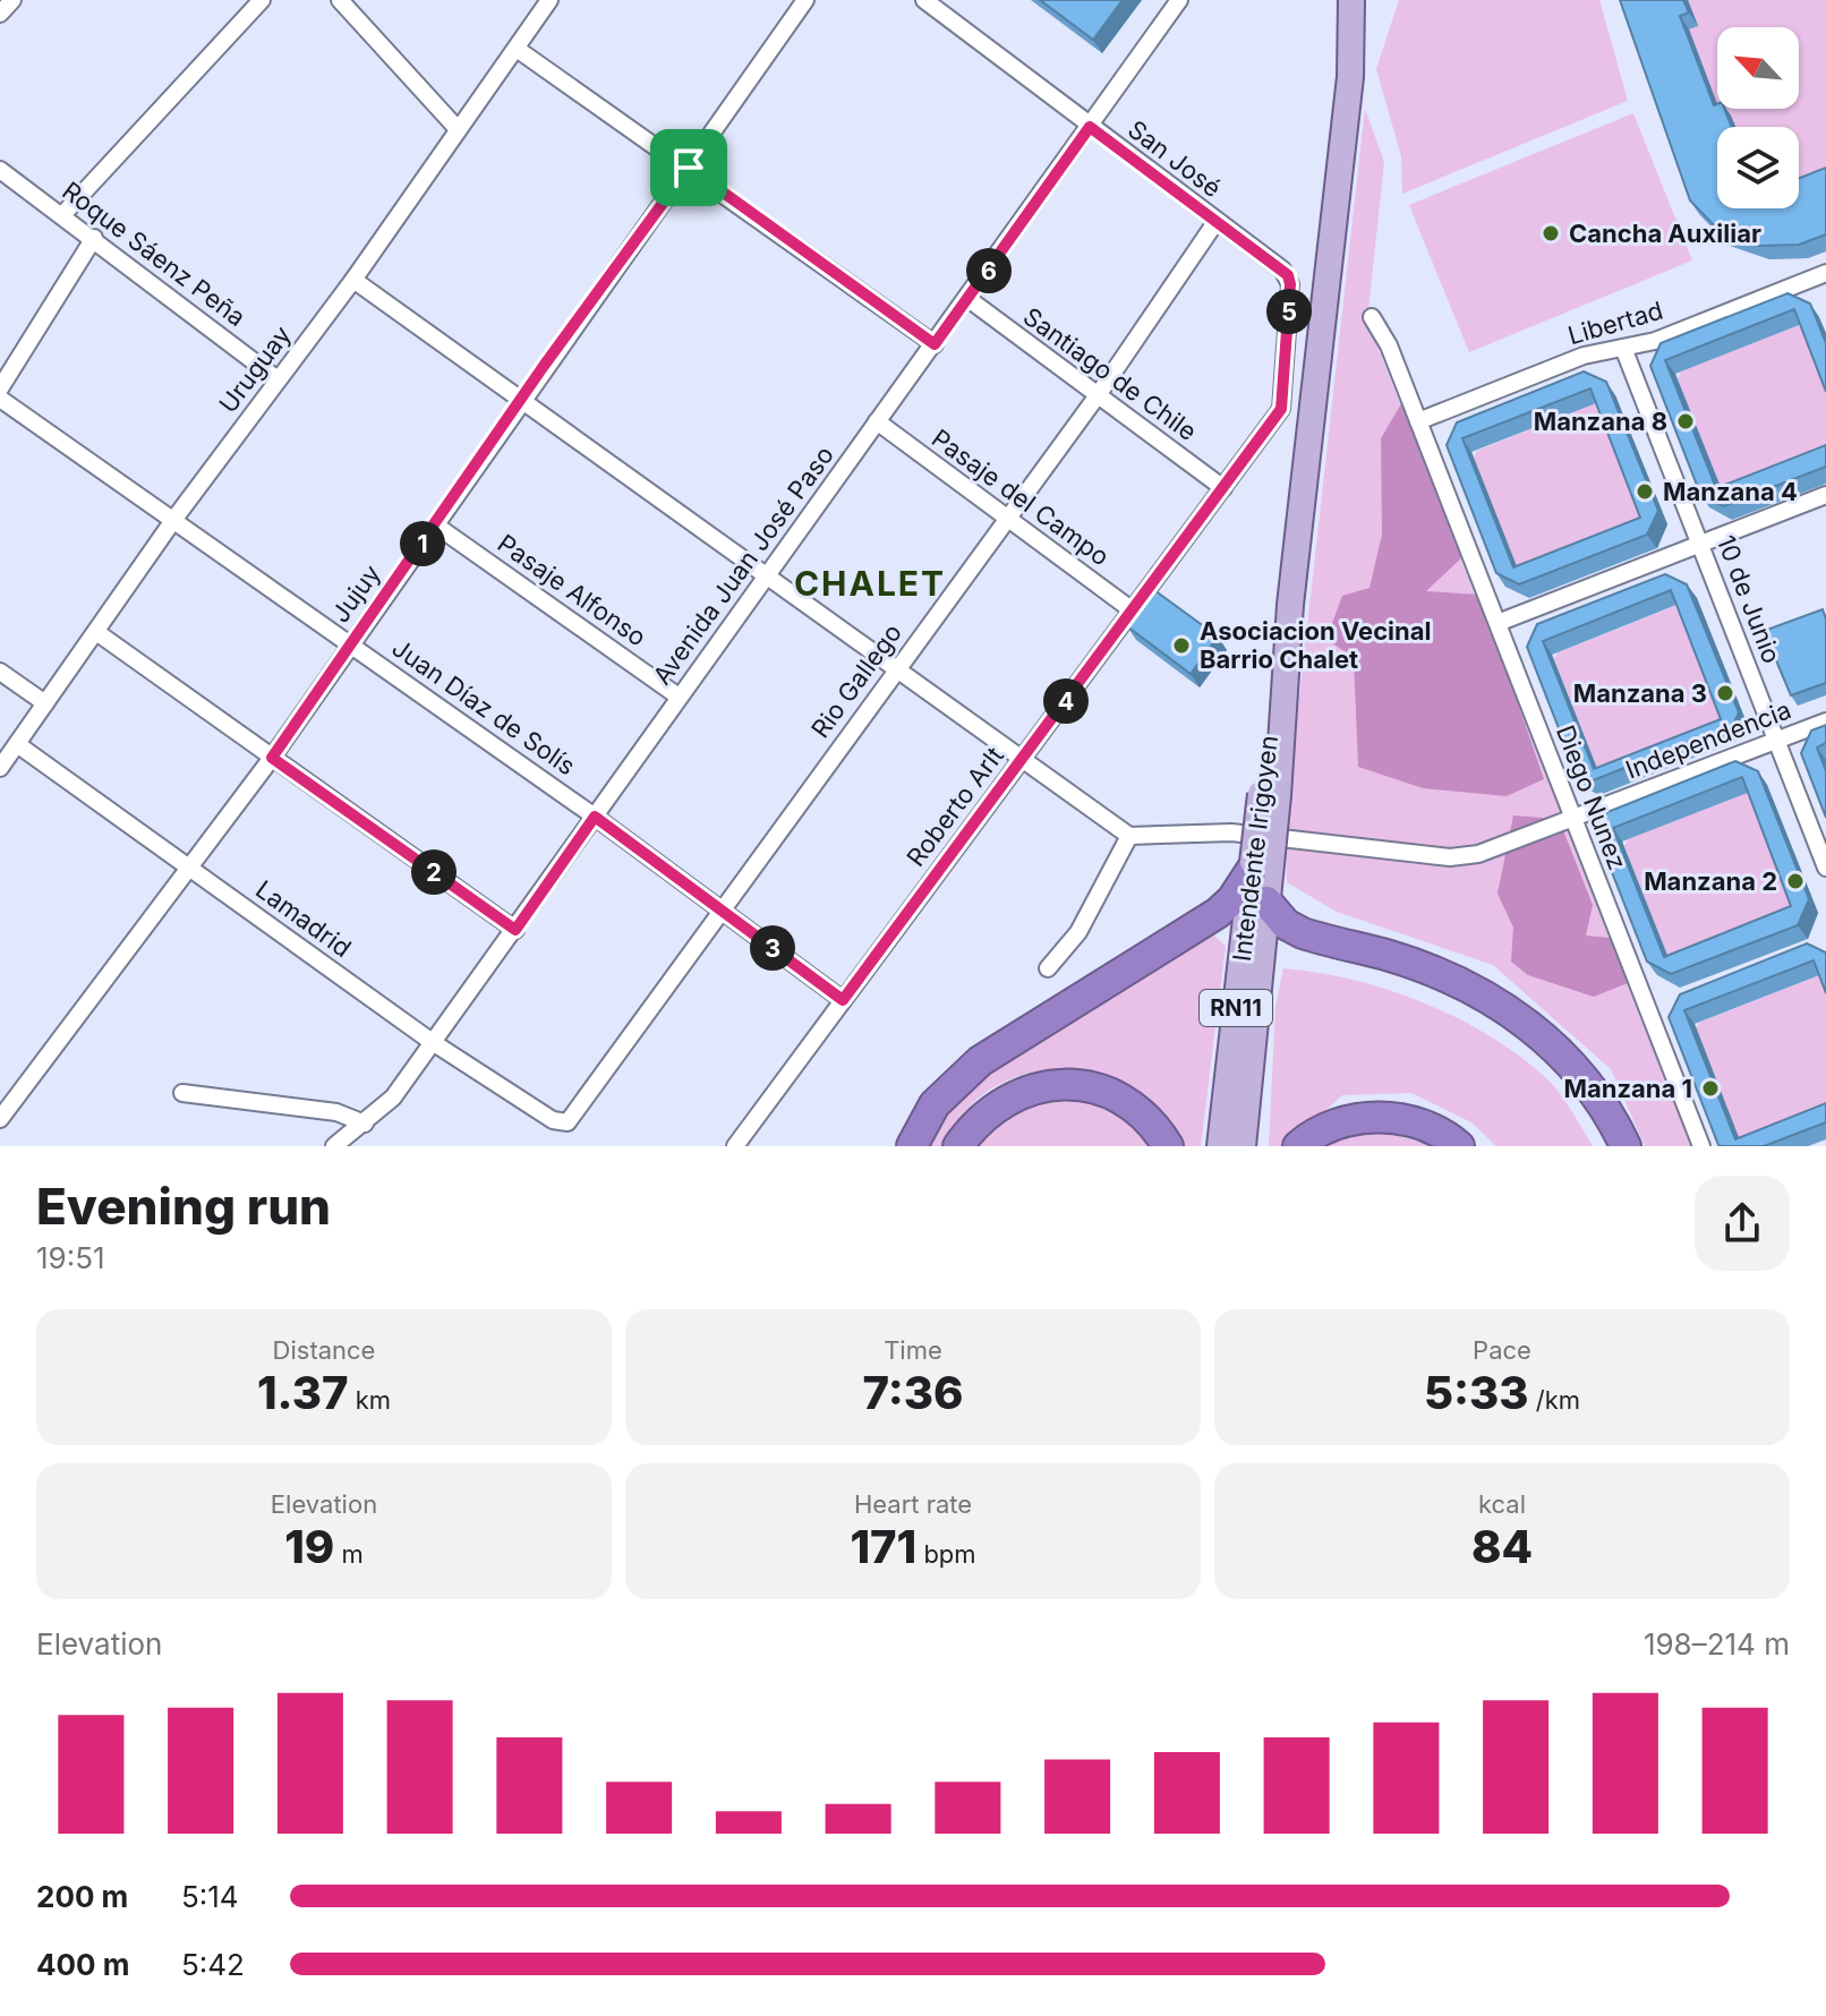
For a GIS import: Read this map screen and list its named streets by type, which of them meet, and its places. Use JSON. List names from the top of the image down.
{
  "streets": {
    "main road": ["Intendente Irigoyen", "RN11"],
    "street": [
      "San José",
      "Roque Sáenz Peña",
      "Libertad",
      "Uruguay",
      "Santiago de Chile",
      "Pasaje del Campo",
      "Avenida Juan José Paso",
      "Pasaje Alfonso",
      "Jujuy",
      "10 de Junio",
      "Rio Gallego",
      "Juan Díaz de Solís",
      "Independencia",
      "Diego Nunez",
      "Roberto Arlt",
      "Lamadrid"
    ]
  },
  "crossings": [
    ["San José", "Avenida Juan José Paso"],
    ["San José", "Rio Gallego"],
    ["San José", "Roberto Arlt"],
    ["Roque Sáenz Peña", "Uruguay"],
    ["Libertad", "10 de Junio"],
    ["Libertad", "Diego Nunez"],
    ["Uruguay", "Juan Díaz de Solís"],
    ["Uruguay", "Lamadrid"],
    ["Santiago de Chile", "Avenida Juan José Paso"],
    ["Santiago de Chile", "Rio Gallego"],
    ["Santiago de Chile", "Roberto Arlt"],
    ["Pasaje del Campo", "Avenida Juan José Paso"],
    ["Pasaje del Campo", "Rio Gallego"],
    ["Pasaje del Campo", "Roberto Arlt"],
    ["Avenida Juan José Paso", "Pasaje Alfonso"],
    ["Avenida Juan José Paso", "Juan Díaz de Solís"],
    ["Avenida Juan José Paso", "Lamadrid"],
    ["Pasaje Alfonso", "Jujuy"],
    ["Jujuy", "Juan Díaz de Solís"],
    ["Jujuy", "Lamadrid"],
    ["10 de Junio", "Independencia"],
    ["Rio Gallego", "Juan Díaz de Solís"],
    ["Rio Gallego", "Lamadrid"],
    ["Juan Díaz de Solís", "Roberto Arlt"],
    ["Independencia", "Diego Nunez"]
  ],
  "districts": ["CHALET"],
  "places": [
    "Cancha Auxiliar",
    "Manzana 8",
    "Manzana 4",
    "Asociacion Vecinal Barrio Chalet",
    "Manzana 3",
    "Manzana 2",
    "Manzana 1"
  ],
  "north": "top left",
  "page": {
    "pins": [
      "6",
      "5",
      "1",
      "4",
      "2",
      "3"
    ],
    "heading": ["Evening run", "19:51"],
    "stats": [
      ["Distance", "1.37 km"],
      ["Time", "7:36"],
      ["Pace", "5:33 /km"],
      ["Elevation", "19 m"],
      ["Heart rate", "171 bpm"],
      ["kcal", "84"]
    ],
    "chart": ["Elevation", "198–214 m"],
    "list": [
      {
        "name": "200 m",
        "note": "5:14"
      },
      {
        "name": "400 m",
        "note": "5:42"
      }
    ]
  }
}
